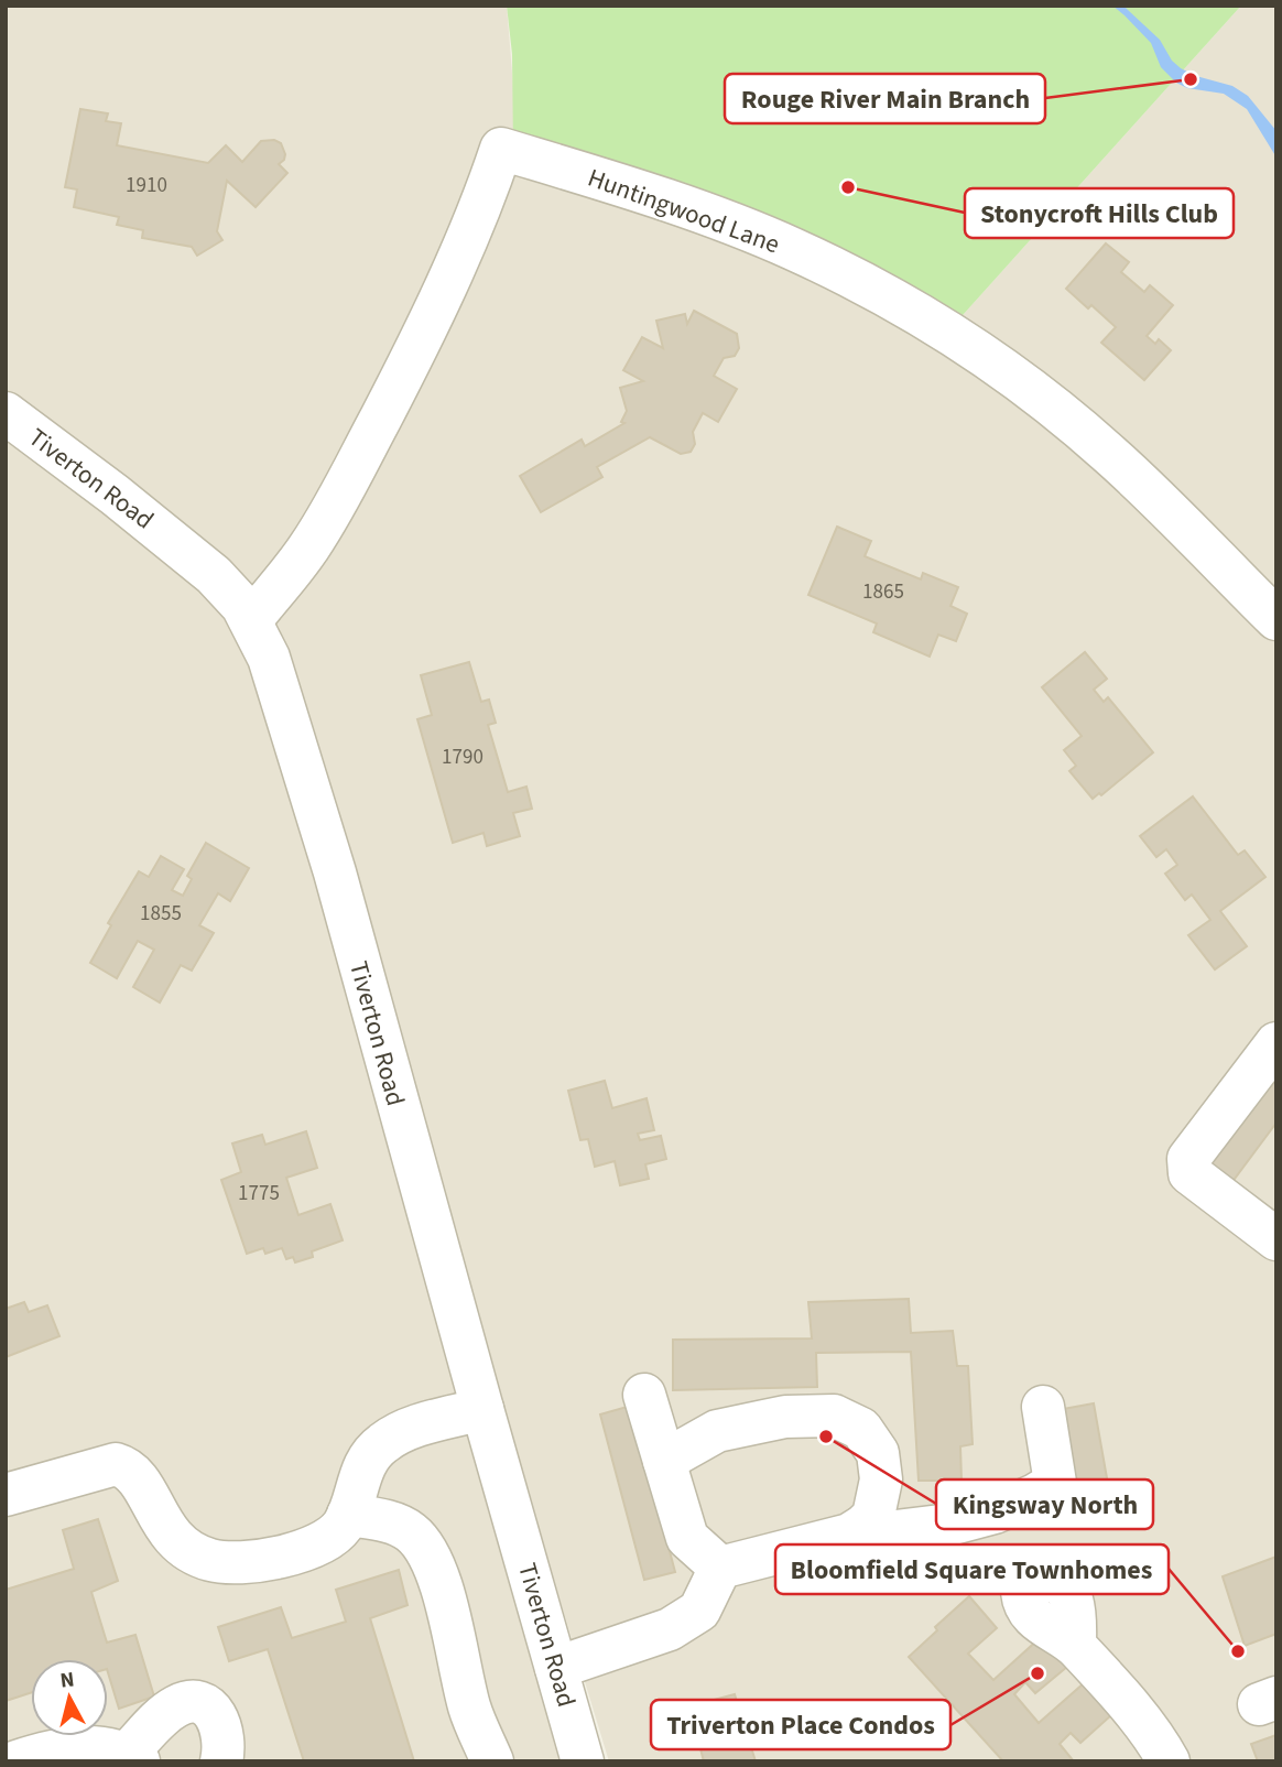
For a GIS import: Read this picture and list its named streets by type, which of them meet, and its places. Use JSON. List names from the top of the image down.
{
  "streets": {
    "street": ["Huntingwood Lane", "Tiverton Road"]
  },
  "crossings": [
    ["Huntingwood Lane", "Tiverton Road"]
  ],
  "places": [
    "Rouge River Main Branch",
    "Stonycroft Hills Club",
    "Kingsway North",
    "Bloomfield Square Townhomes",
    "Triverton Place Condos"
  ],
  "house_numbers": [
    "1910",
    "1865",
    "1790",
    "1855",
    "1775"
  ],
  "north": "top"
}
